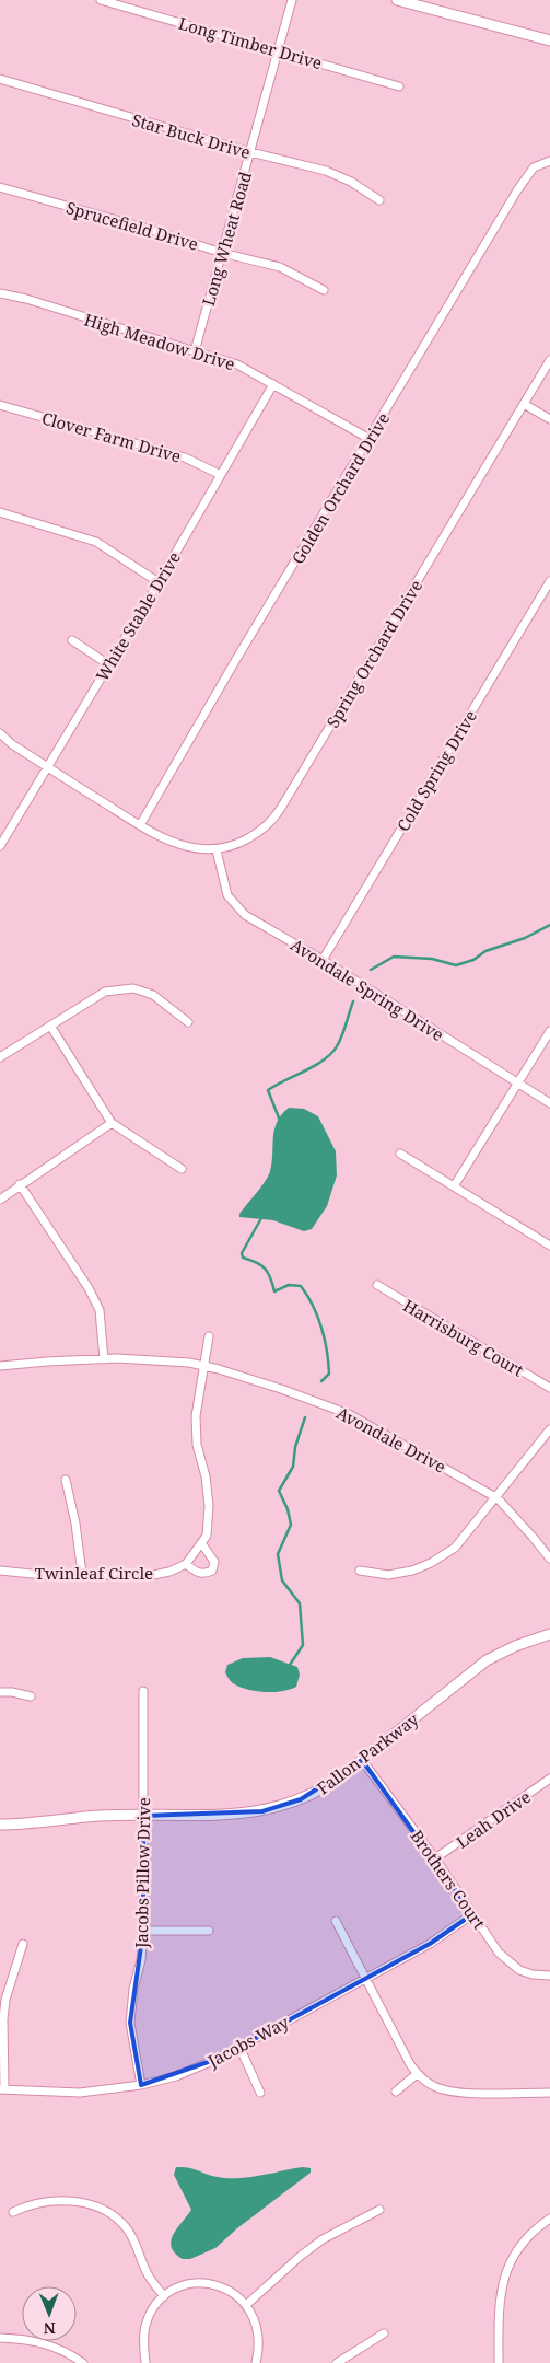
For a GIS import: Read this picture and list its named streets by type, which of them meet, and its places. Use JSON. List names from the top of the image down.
{
  "streets": {
    "street": [
      "Long Timber Drive",
      "Star Buck Drive",
      "Sprucefield Drive",
      "Long Wheat Road",
      "High Meadow Drive",
      "Clover Farm Drive",
      "Golden Orchard Drive",
      "White Stable Drive",
      "Spring Orchard Drive",
      "Cold Spring Drive",
      "Avondale Spring Drive",
      "Harrisburg Court",
      "Avondale Drive",
      "Twinleaf Circle",
      "Fallon Parkway",
      "Leah Drive",
      "Jacobs Pillow Drive",
      "Brothers Court",
      "Jacobs Way"
    ]
  },
  "crossings": [
    ["Long Timber Drive", "Long Wheat Road"],
    ["Star Buck Drive", "Long Wheat Road"],
    ["Sprucefield Drive", "Long Wheat Road"],
    ["Long Wheat Road", "High Meadow Drive"],
    ["High Meadow Drive", "Golden Orchard Drive"],
    ["High Meadow Drive", "White Stable Drive"],
    ["Clover Farm Drive", "White Stable Drive"],
    ["Golden Orchard Drive", "Spring Orchard Drive"],
    ["White Stable Drive", "Spring Orchard Drive"],
    ["Spring Orchard Drive", "Avondale Spring Drive"],
    ["Cold Spring Drive", "Avondale Spring Drive"],
    ["Fallon Parkway", "Jacobs Pillow Drive"],
    ["Fallon Parkway", "Brothers Court"],
    ["Leah Drive", "Brothers Court"],
    ["Jacobs Pillow Drive", "Jacobs Way"],
    ["Brothers Court", "Jacobs Way"]
  ],
  "north": "bottom"
}
